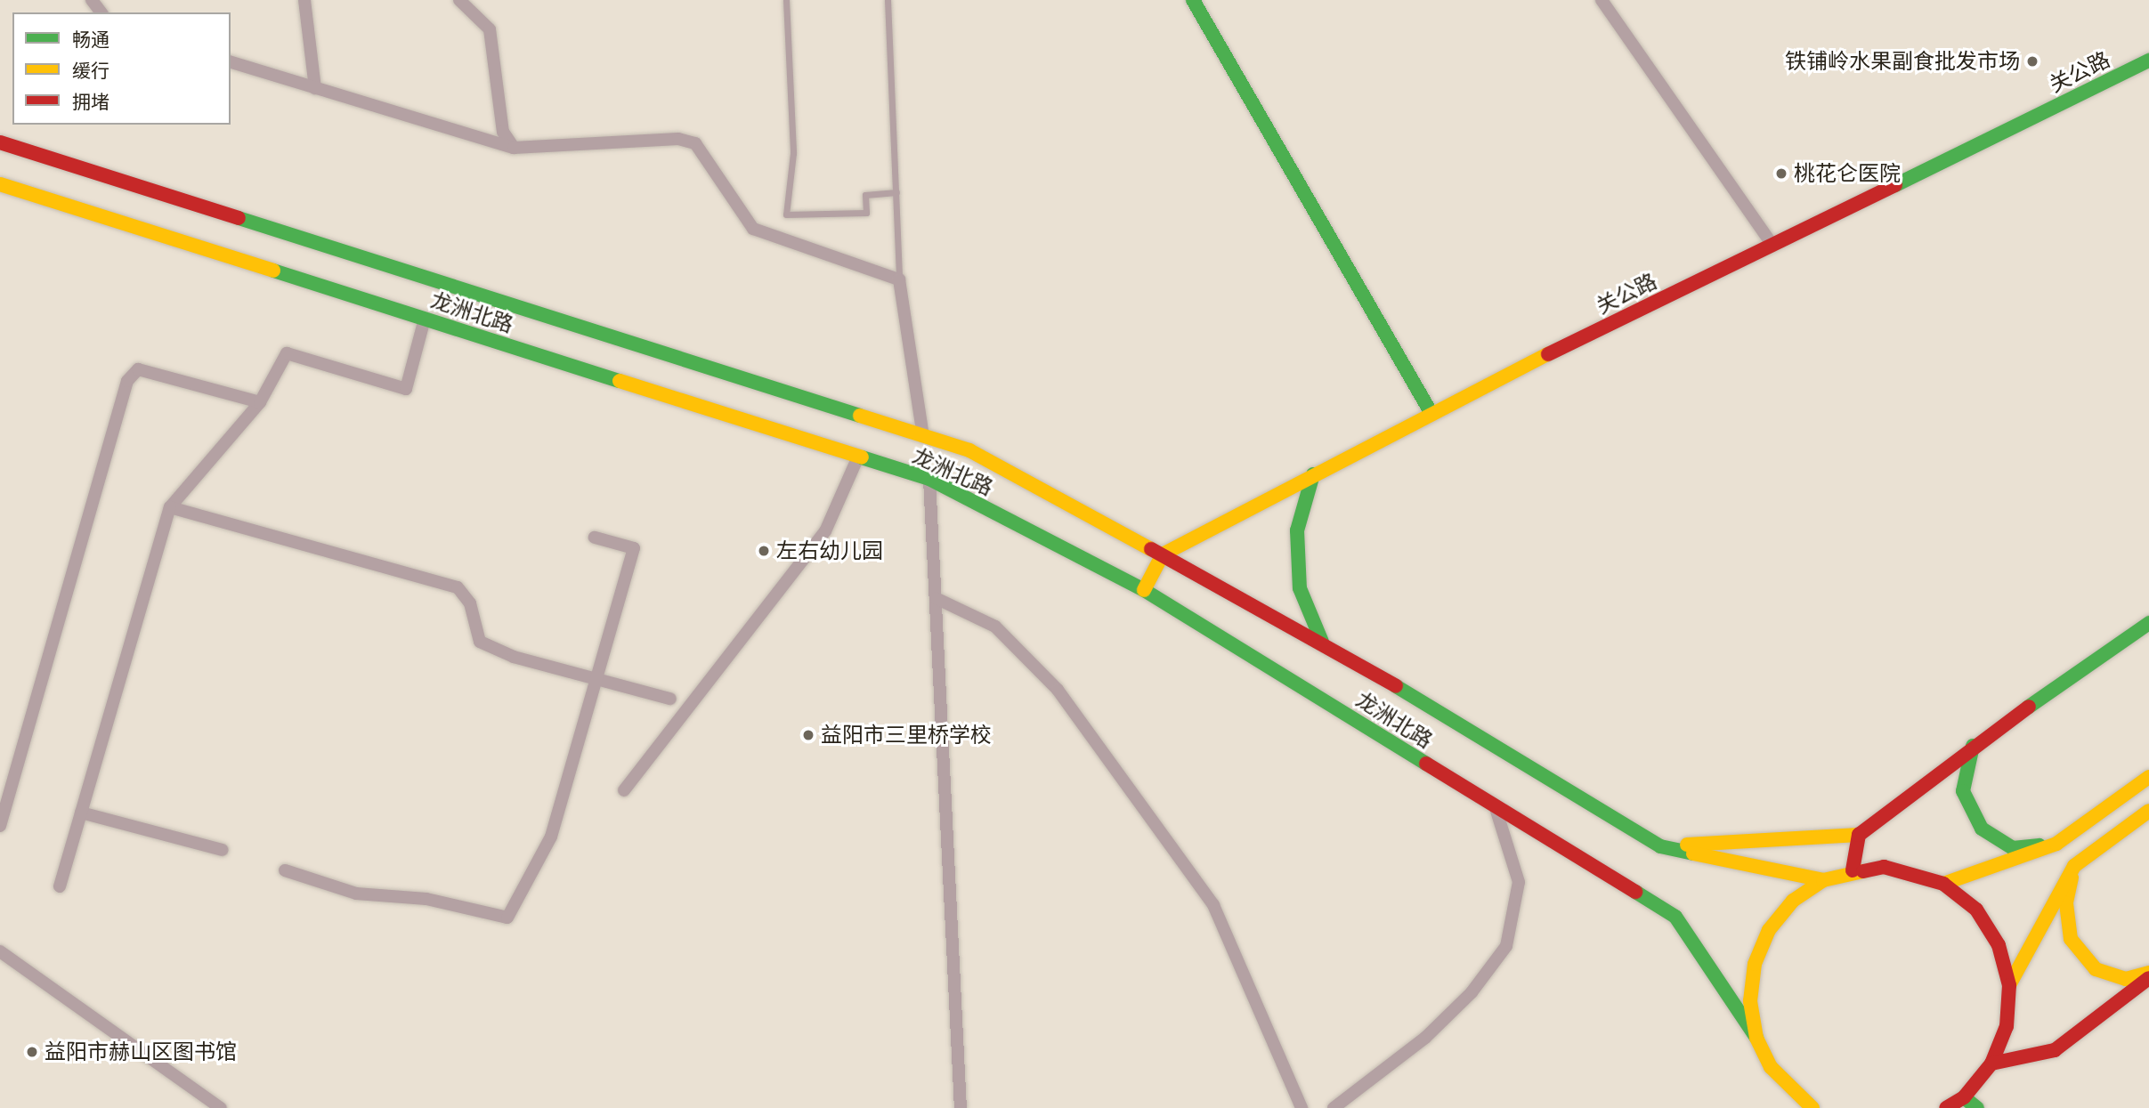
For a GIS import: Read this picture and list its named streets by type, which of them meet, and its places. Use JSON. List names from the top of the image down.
{
  "streets": {
    "main road": ["关公路", "龙洲北路"]
  },
  "crossings": [
    ["关公路", "龙洲北路"]
  ],
  "places": [
    "铁铺岭水果副食批发市场",
    "桃花仑医院",
    "左右幼儿园",
    "益阳市三里桥学校",
    "益阳市赫山区图书馆"
  ],
  "legend": ["畅通", "缓行", "拥堵"]
}
